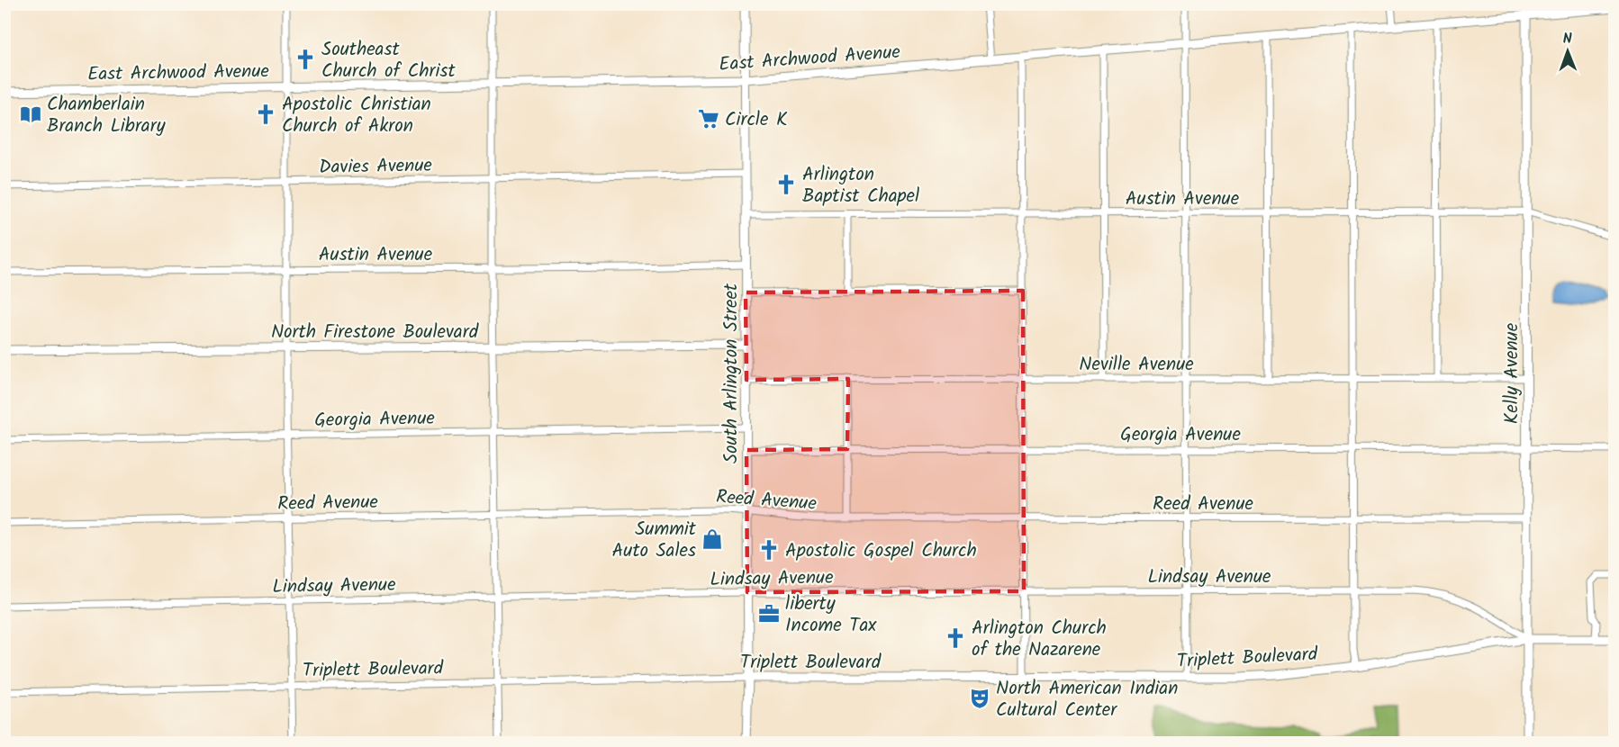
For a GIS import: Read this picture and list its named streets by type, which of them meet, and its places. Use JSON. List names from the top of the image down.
{
  "streets": {
    "main road": [
      "East Archwood Avenue",
      "North Firestone Boulevard",
      "South Arlington Street",
      "Kelly Avenue",
      "Triplett Boulevard"
    ],
    "street": [
      "Davies Avenue",
      "Austin Avenue",
      "Neville Avenue",
      "Georgia Avenue",
      "Reed Avenue",
      "Lindsay Avenue"
    ]
  },
  "crossings": [
    ["East Archwood Avenue", "South Arlington Street"],
    ["East Archwood Avenue", "Kelly Avenue"],
    ["Davies Avenue", "South Arlington Street"],
    ["Austin Avenue", "South Arlington Street"],
    ["Austin Avenue", "Kelly Avenue"],
    ["North Firestone Boulevard", "South Arlington Street"],
    ["Neville Avenue", "South Arlington Street"],
    ["Neville Avenue", "Kelly Avenue"],
    ["South Arlington Street", "Georgia Avenue"],
    ["South Arlington Street", "Reed Avenue"],
    ["South Arlington Street", "Lindsay Avenue"],
    ["South Arlington Street", "Triplett Boulevard"],
    ["Kelly Avenue", "Georgia Avenue"],
    ["Kelly Avenue", "Reed Avenue"],
    ["Kelly Avenue", "Lindsay Avenue"],
    ["Kelly Avenue", "Triplett Boulevard"],
    ["Lindsay Avenue", "Triplett Boulevard"]
  ],
  "places": {
    "church": [
      "Southeast Church of Christ",
      "Apostolic Christian Church of Akron",
      "Arlington Baptist Chapel",
      "Apostolic Gospel Church",
      "Arlington Church of the Nazarene"
    ],
    "library": ["Chamberlain Branch Library"],
    "supermarket": ["Circle K"],
    "shop": ["Summit Auto Sales"],
    "office": ["liberty Income Tax"],
    "theatre": ["North American Indian Cultural Center"]
  },
  "north": "top"
}
